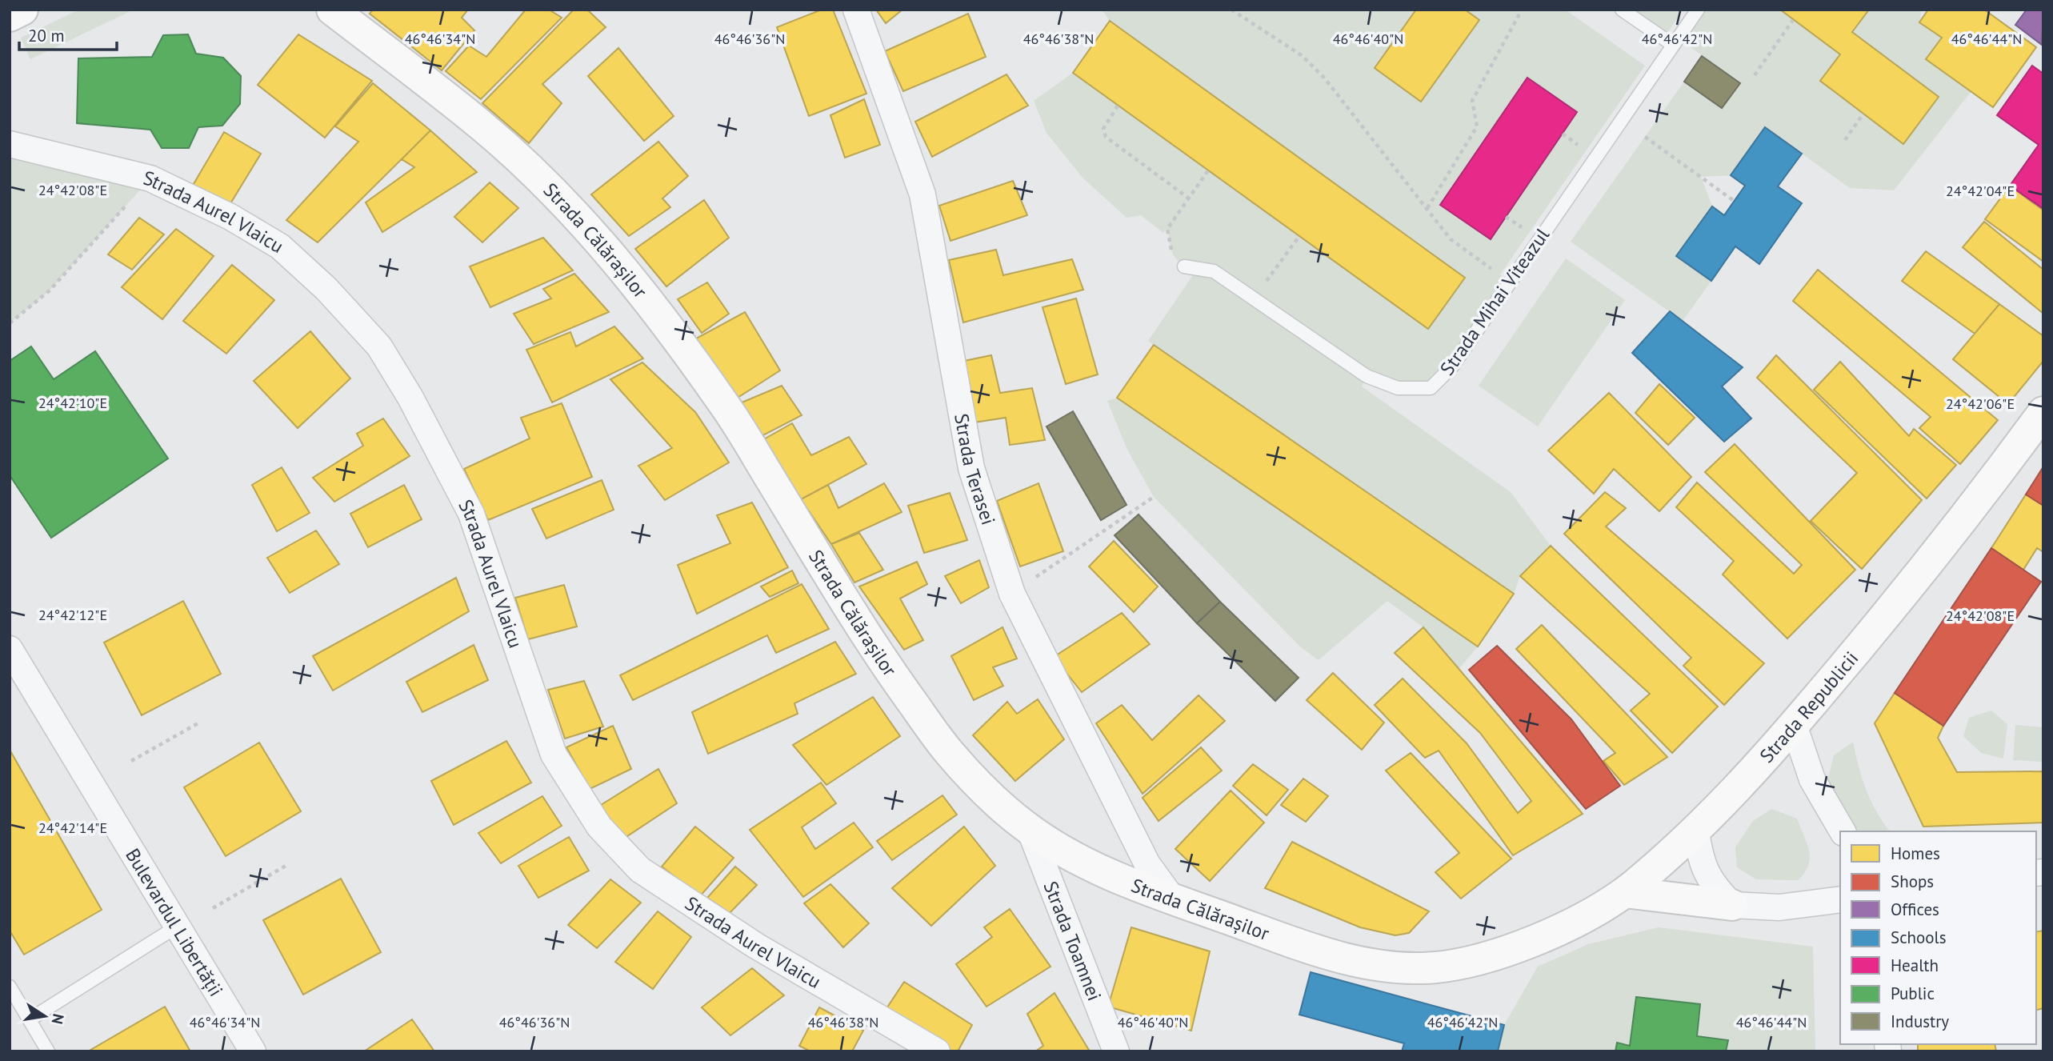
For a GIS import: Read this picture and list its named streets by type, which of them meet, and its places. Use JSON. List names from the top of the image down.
{
  "streets": {
    "main road": ["Strada Călărașilor", "Strada Republicii"],
    "street": [
      "Strada Aurel Vlaicu",
      "Strada Terasei",
      "Bulevardul Libertății",
      "Strada Toamnei"
    ],
    "lane": ["Strada Mihai Viteazul"]
  },
  "crossings": [
    ["Strada Călărașilor", "Strada Terasei"],
    ["Strada Călărașilor", "Strada Republicii"],
    ["Strada Călărașilor", "Strada Toamnei"]
  ],
  "legend": [
    "Homes",
    "Shops",
    "Offices",
    "Schools",
    "Health",
    "Public",
    "Industry"
  ],
  "scale_bar": "20 m",
  "north": "right",
  "coordinates": [
    "46°46'34\"N",
    "46°46'36\"N",
    "46°46'38\"N",
    "46°46'40\"N",
    "46°46'42\"N",
    "46°46'44\"N",
    "24°42'08\"E",
    "24°42'04\"E",
    "24°42'10\"E",
    "24°42'06\"E",
    "24°42'12\"E",
    "24°42'14\"E"
  ]
}
